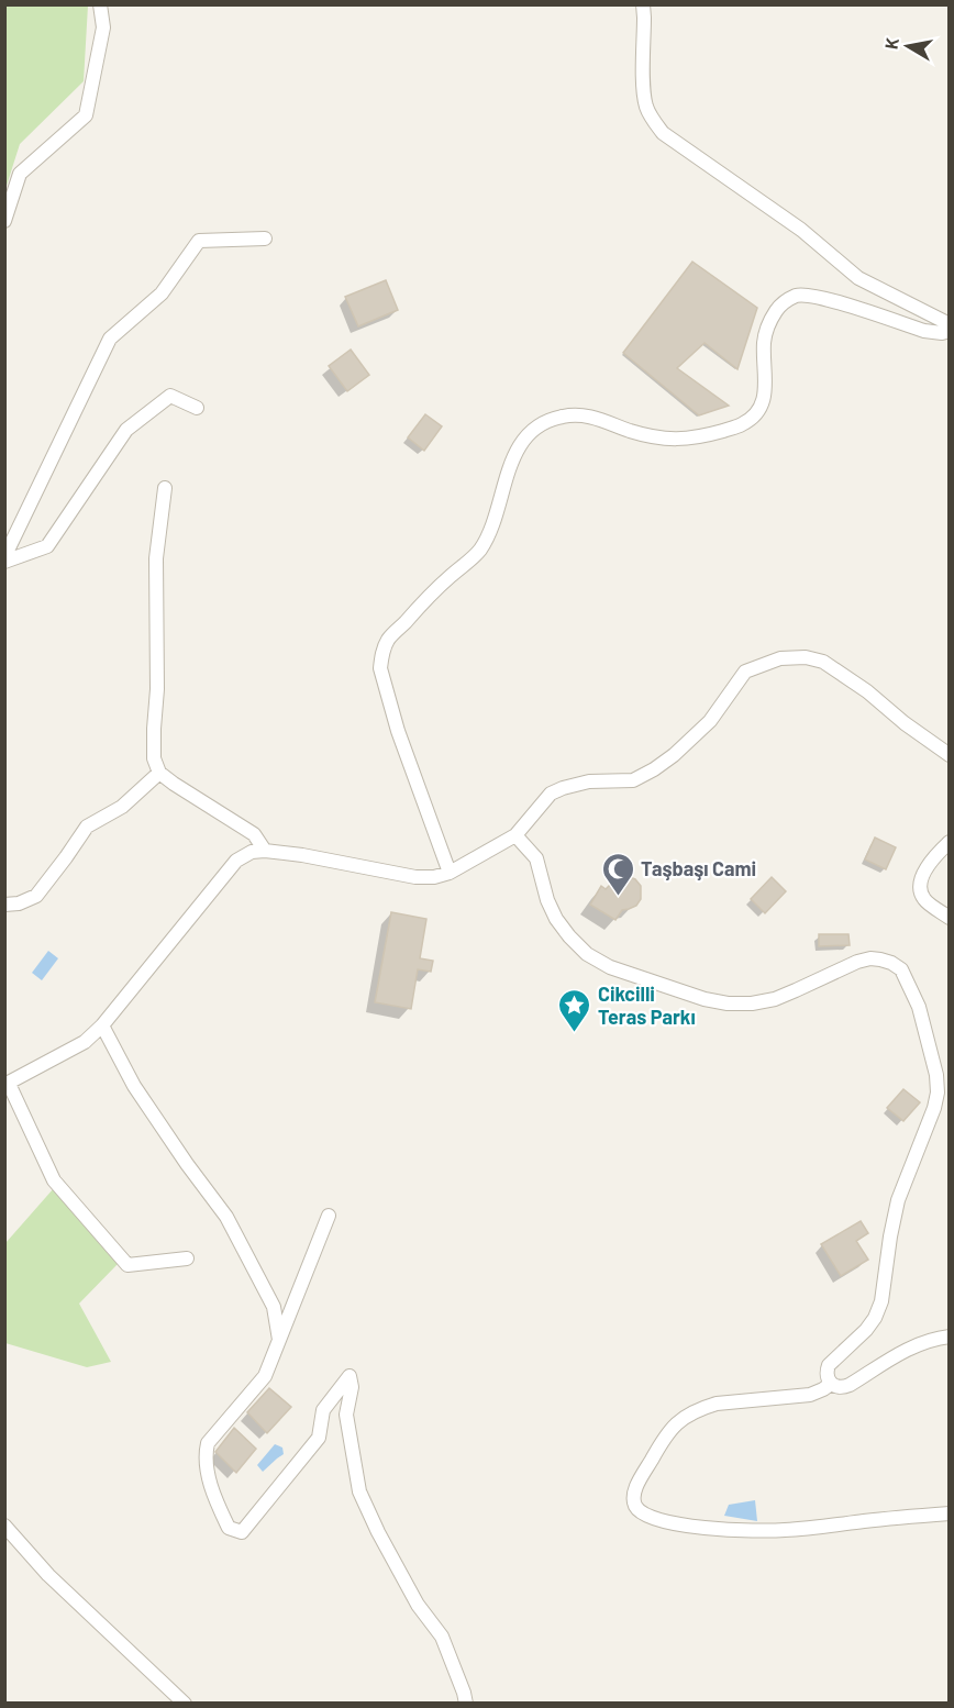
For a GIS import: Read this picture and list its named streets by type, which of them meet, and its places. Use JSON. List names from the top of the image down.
{
  "places": {
    "mosque": ["Taşbaşı Cami"],
    "place": ["Cikcilli Teras Parkı"]
  },
  "north": "left"
}
